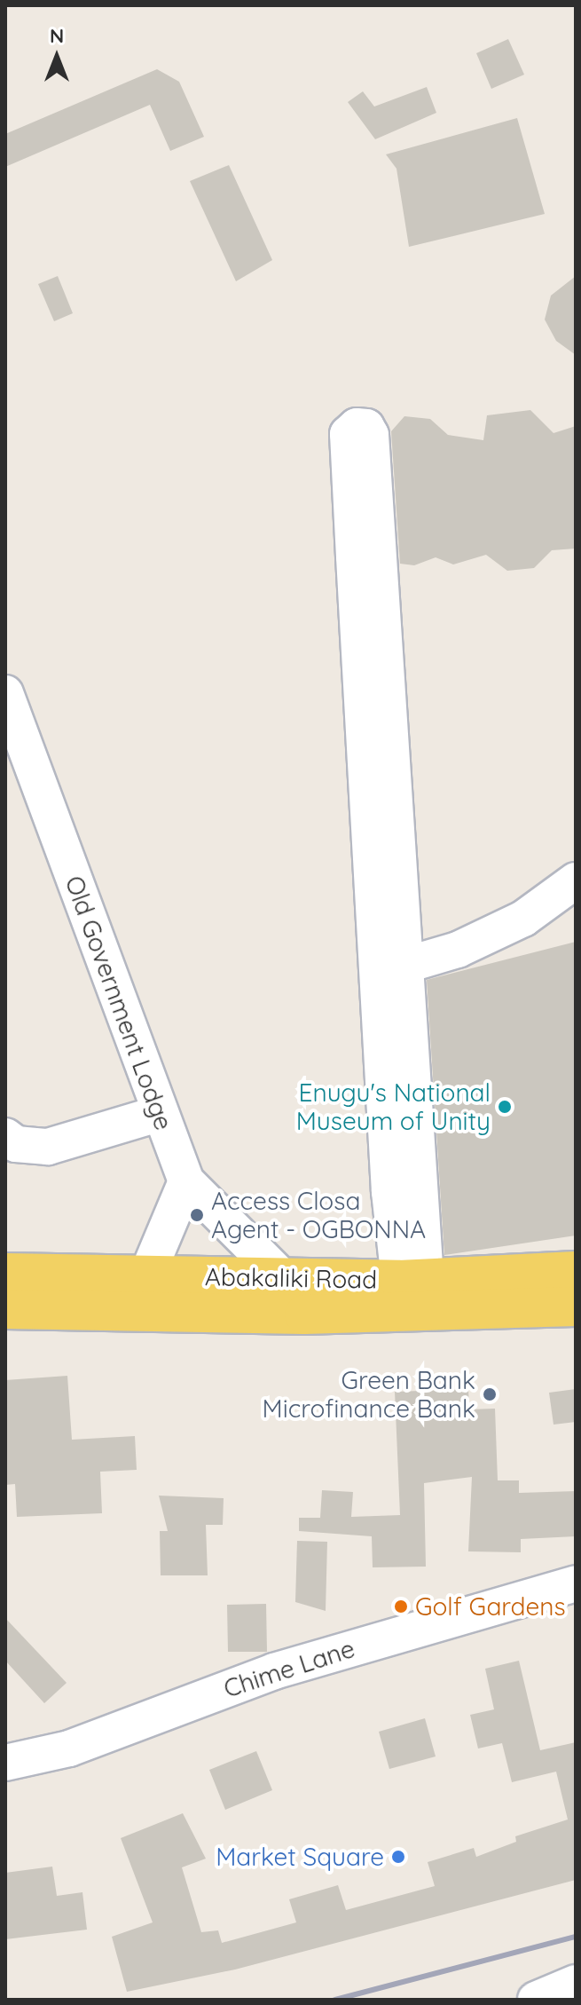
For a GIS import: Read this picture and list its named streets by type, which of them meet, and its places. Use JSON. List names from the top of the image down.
{
  "streets": {
    "main road": ["Abakaliki Road"],
    "street": ["Old Government Lodge", "Chime Lane"]
  },
  "crossings": [
    ["Old Government Lodge", "Abakaliki Road"]
  ],
  "places": [
    "Enugu's National Museum of Unity",
    "Access Closa Agent - OGBONNA",
    "Green Bank Microfinance Bank",
    "Golf Gardens",
    "Market Square"
  ],
  "north": "top"
}
